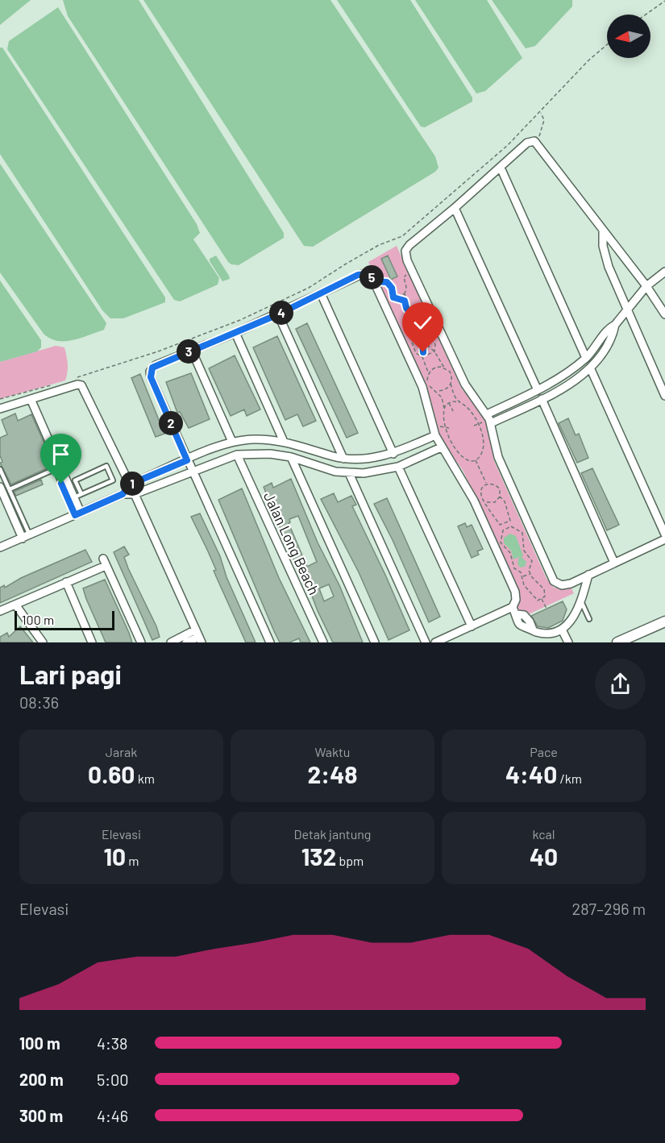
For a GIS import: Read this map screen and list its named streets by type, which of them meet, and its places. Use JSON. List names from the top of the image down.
{
  "streets": {
    "street": ["Jalan Long Beach"]
  },
  "scale_bar": "100 m",
  "north": "left",
  "page": {
    "pins": [
      "5",
      "4",
      "3",
      "2",
      "1"
    ],
    "scale": "100 m",
    "heading": ["Lari pagi", "08:36"],
    "stats": [
      ["Jarak", "0.60 km"],
      ["Waktu", "2:48"],
      ["Pace", "4:40 /km"],
      ["Elevasi", "10 m"],
      ["Detak jantung", "132 bpm"],
      ["kcal", "40"]
    ],
    "chart": ["Elevasi", "287–296 m"],
    "list": [
      {
        "name": "100 m",
        "note": "4:38"
      },
      {
        "name": "200 m",
        "note": "5:00"
      },
      {
        "name": "300 m",
        "note": "4:46"
      }
    ]
  }
}
